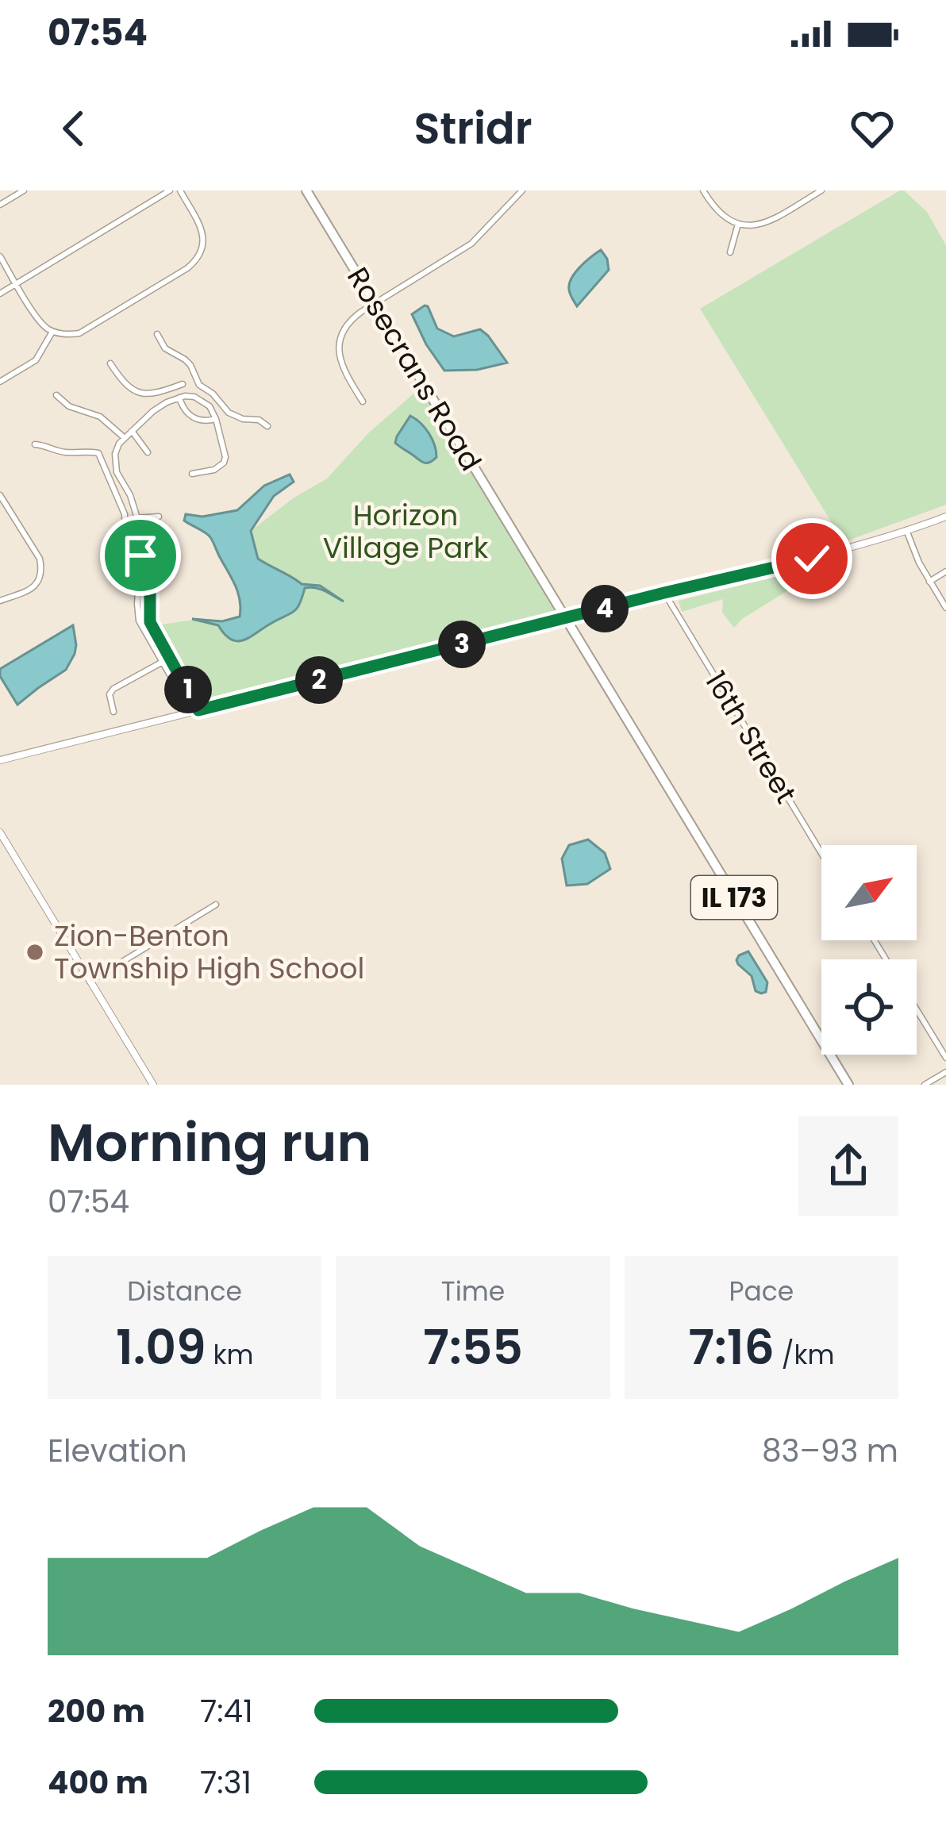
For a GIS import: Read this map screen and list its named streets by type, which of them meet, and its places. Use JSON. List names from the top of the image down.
{
  "streets": {
    "main road": ["Rosecrans Road", "IL 173"],
    "street": ["16th Street"]
  },
  "parks": ["Horizon Village Park"],
  "places": ["Zion-Benton Township High School"],
  "north": "top right",
  "page": {
    "status": "07:54",
    "header": "Stridr",
    "pins": [
      "4",
      "3",
      "2",
      "1"
    ],
    "heading": ["Morning run", "07:54"],
    "stats": [
      ["Distance", "1.09 km"],
      ["Time", "7:55"],
      ["Pace", "7:16 /km"]
    ],
    "chart": ["Elevation", "83–93 m"],
    "list": [
      {
        "name": "200 m",
        "note": "7:41"
      },
      {
        "name": "400 m",
        "note": "7:31"
      }
    ]
  }
}
